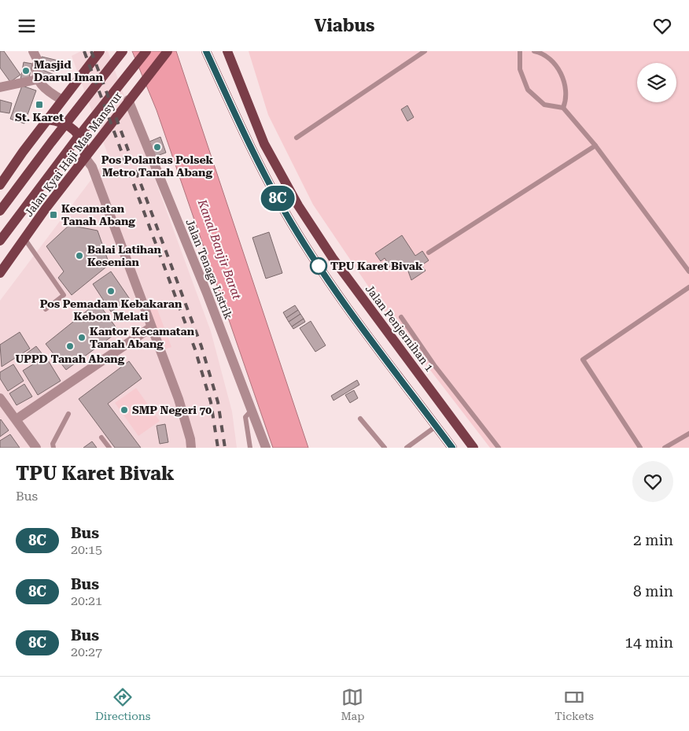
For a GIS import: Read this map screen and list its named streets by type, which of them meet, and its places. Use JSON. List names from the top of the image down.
{
  "streets": {
    "main road": ["Jalan Kyai Haji Mas Mansyur", "Jalan Penjernihan 1"],
    "street": ["Jalan Tenaga Listrik"]
  },
  "crossings": [
    ["Jalan Kyai Haji Mas Mansyur", "Jalan Tenaga Listrik"]
  ],
  "water": ["Kanal Banjir Barat"],
  "places": {
    "other": [
      "Masjid Daarul Iman",
      "Pos Polantas Polsek Metro Tanah Abang",
      "Balai Latihan Kesenian",
      "TPU Karet Bivak",
      "Pos Pemadam Kebakaran Kebon Melati",
      "Kantor Kecamatan Tanah Abang",
      "UPPD Tanah Abang",
      "SMP Negeri 70"
    ],
    "transit": ["St. Karet", "Kecamatan Tanah Abang"]
  },
  "lines": ["bus line 8C"],
  "page": {
    "header": "Viabus",
    "on_map": "8C",
    "heading": ["TPU Karet Bivak", "Bus"],
    "list": [
      {
        "mark": "8C",
        "name": "Bus",
        "note": "20:15",
        "value": "2 min"
      },
      {
        "mark": "8C",
        "name": "Bus",
        "note": "20:21",
        "value": "8 min"
      },
      {
        "mark": "8C",
        "name": "Bus",
        "note": "20:27",
        "value": "14 min"
      }
    ],
    "tabs": ["Directions", "Map", "Tickets"]
  }
}
